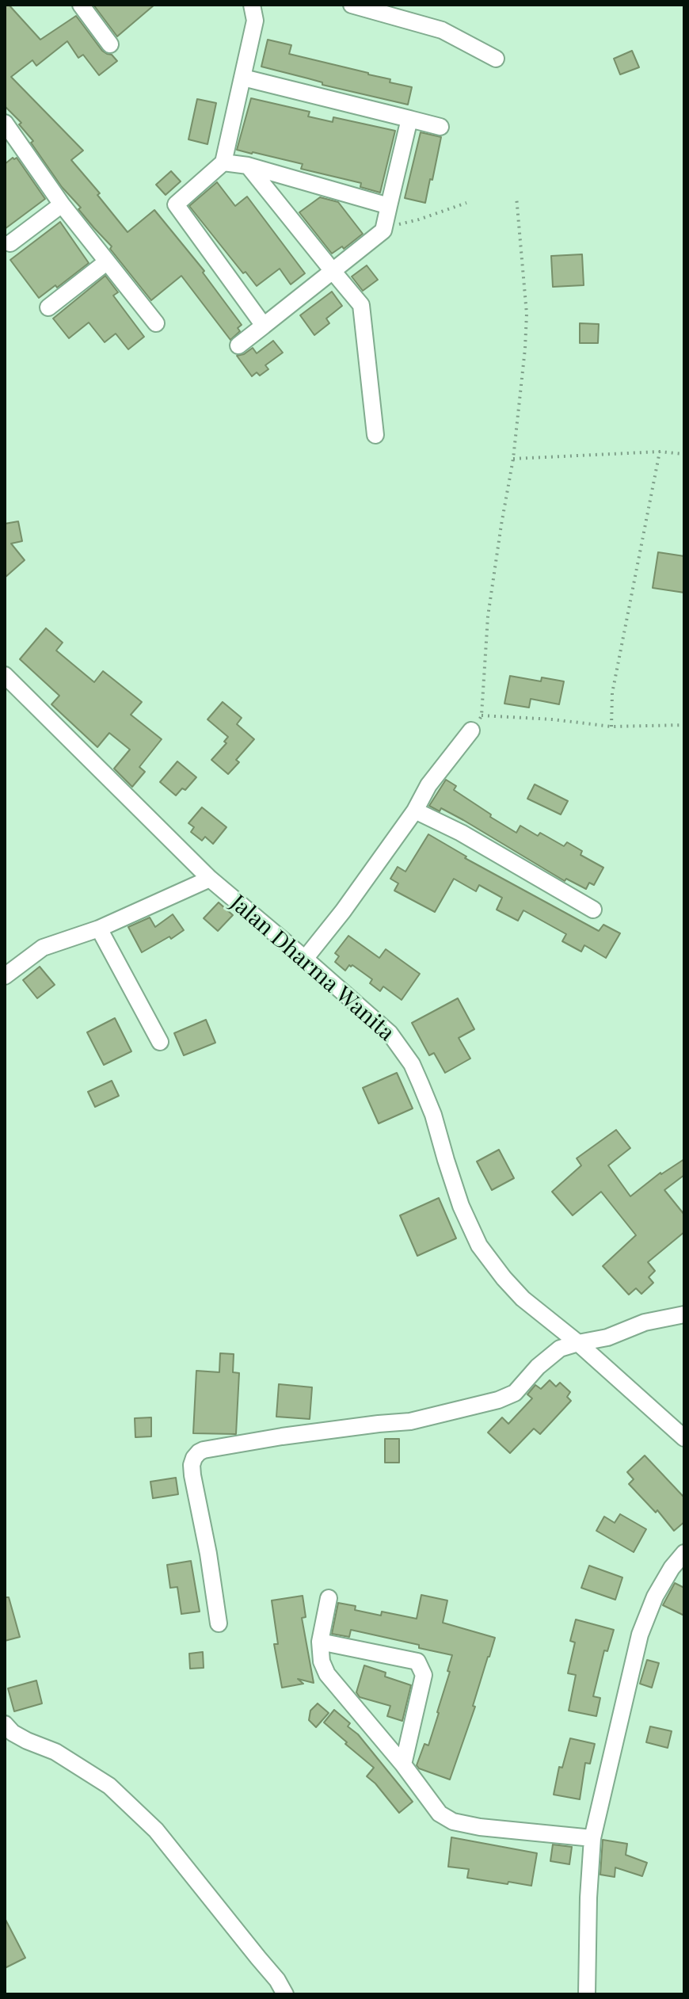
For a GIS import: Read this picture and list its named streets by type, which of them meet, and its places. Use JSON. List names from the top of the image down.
{
  "streets": {
    "street": ["Jalan Dharma Wanita"]
  }
}
